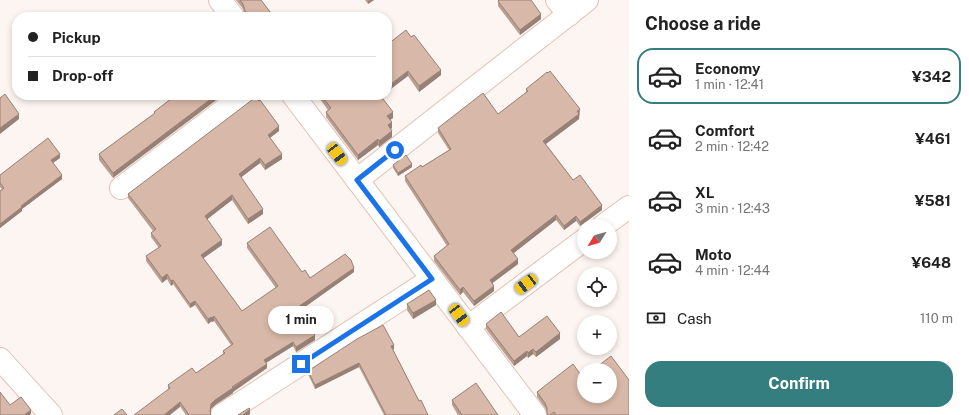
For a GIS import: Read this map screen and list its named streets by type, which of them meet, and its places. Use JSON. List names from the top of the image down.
{
  "north": "bottom left",
  "page": {
    "heading": "Choose a ride",
    "banner": ["Pickup", "Drop-off"],
    "list": [
      {
        "name": "Economy",
        "note": "1 min · 12:41",
        "value": "¥342"
      },
      {
        "name": "Comfort",
        "note": "2 min · 12:42",
        "value": "¥461"
      },
      {
        "name": "XL",
        "note": "3 min · 12:43",
        "value": "¥581"
      },
      {
        "name": "Moto",
        "note": "4 min · 12:44",
        "value": "¥648"
      }
    ],
    "map_buttons": ["+", "−"],
    "pay": ["Cash", "110 m"],
    "bubble": "1 min",
    "buttons": "Confirm"
  }
}
